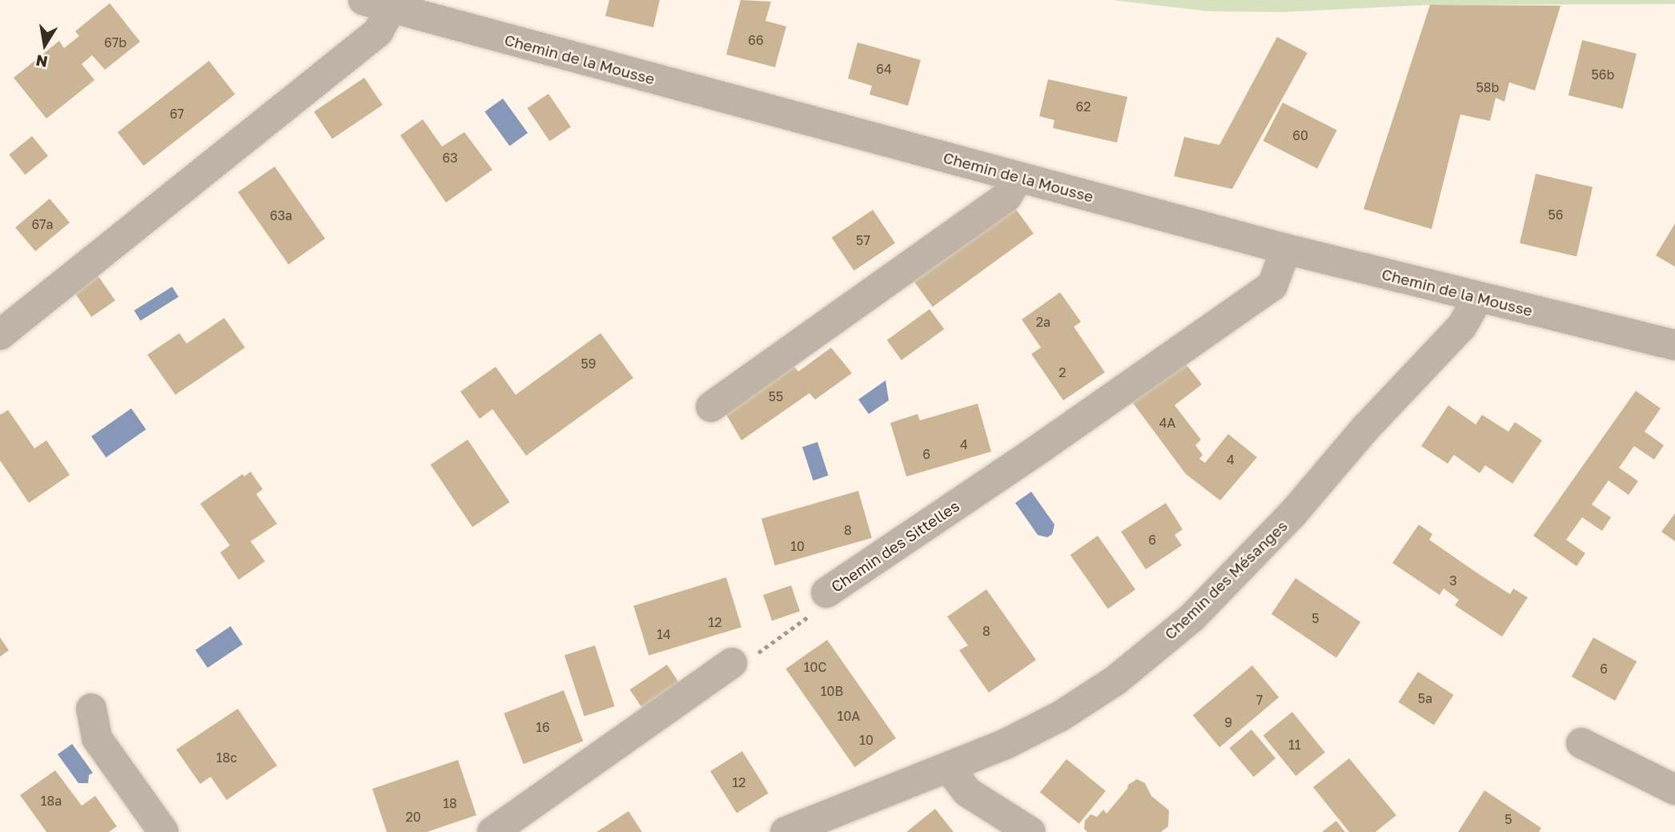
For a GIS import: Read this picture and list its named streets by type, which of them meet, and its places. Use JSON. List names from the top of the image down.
{
  "streets": {
    "street": ["Chemin de la Mousse", "Chemin des Sittelles", "Chemin des Mésanges"]
  },
  "crossings": [
    ["Chemin de la Mousse", "Chemin des Sittelles"],
    ["Chemin de la Mousse", "Chemin des Mésanges"]
  ],
  "house_numbers": [
    "66",
    "67b",
    "64",
    "56b",
    "58b",
    "62",
    "67",
    "60",
    "63",
    "56",
    "63a",
    "67a",
    "57",
    "2a",
    "59",
    "2",
    "55",
    "4A",
    "4",
    "6",
    "4",
    "8",
    "6",
    "10",
    "3",
    "5",
    "12",
    "8",
    "14",
    "10C",
    "6",
    "10B",
    "5a",
    "7",
    "10A",
    "9",
    "16",
    "10",
    "11",
    "18c",
    "12",
    "18a",
    "18",
    "20",
    "5"
  ],
  "north": "bottom"
}
